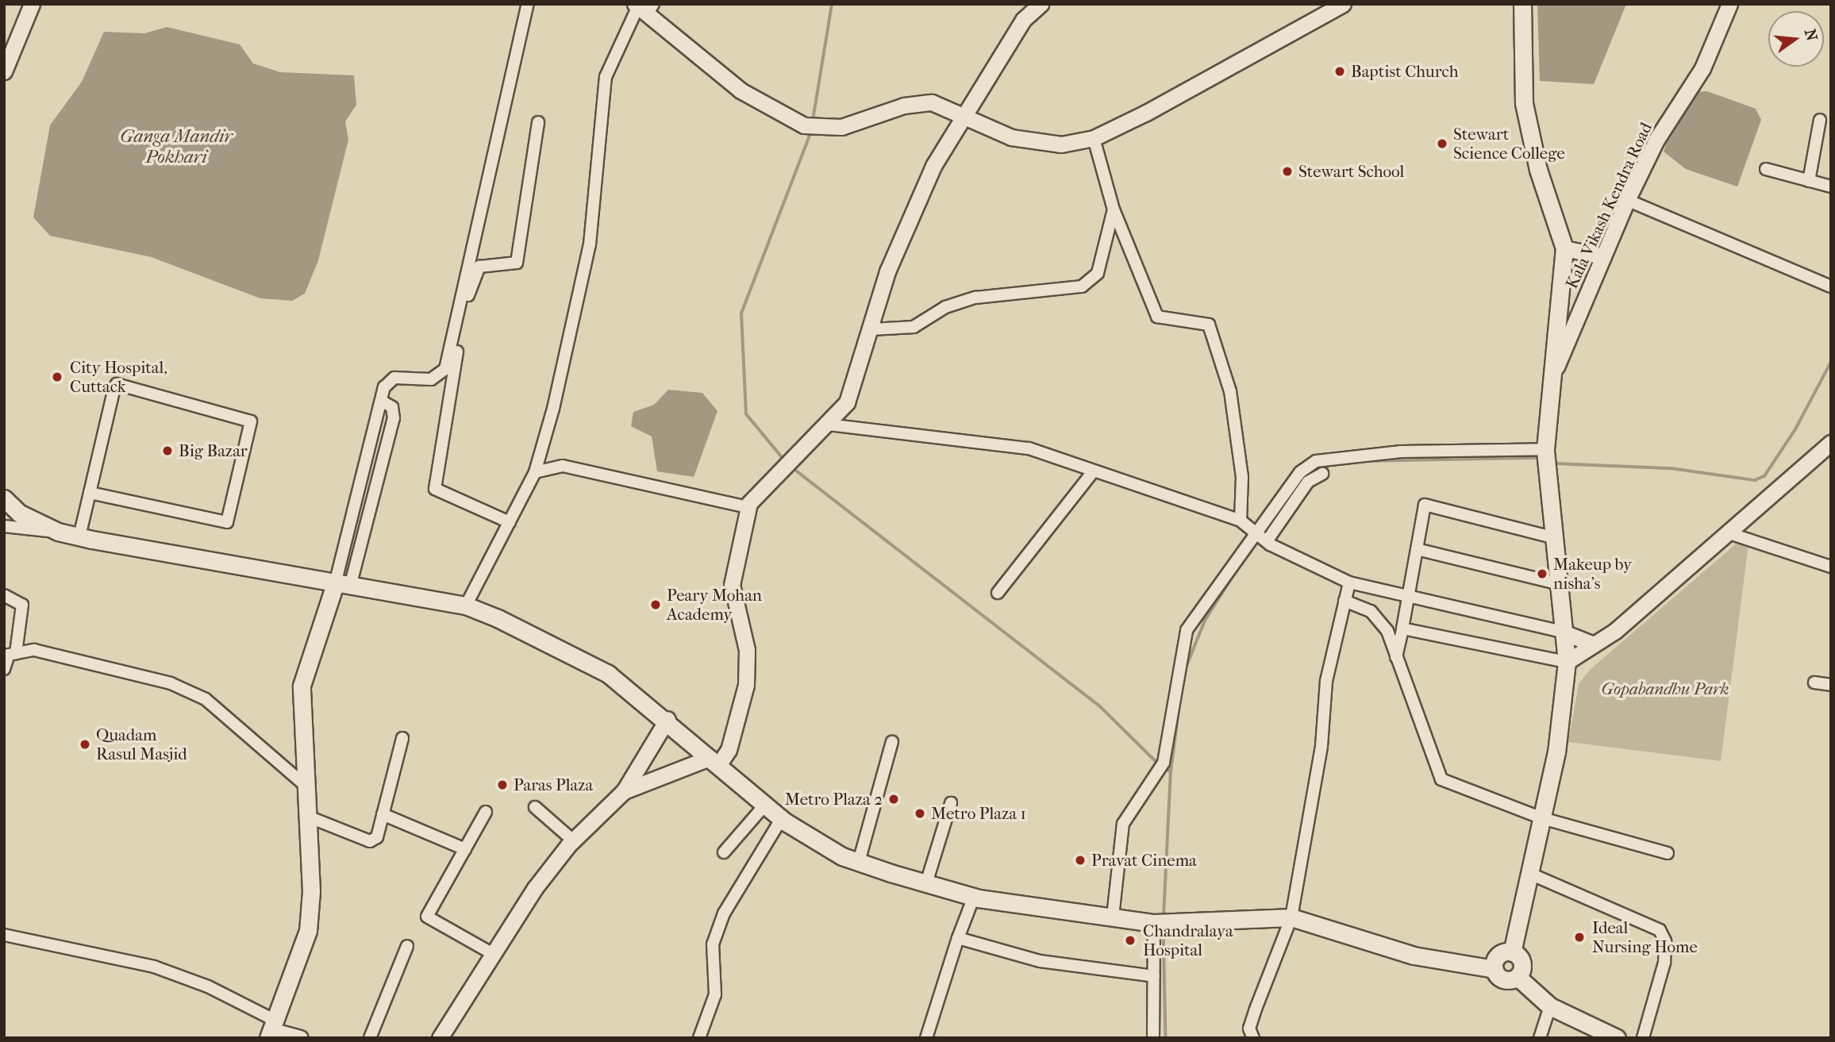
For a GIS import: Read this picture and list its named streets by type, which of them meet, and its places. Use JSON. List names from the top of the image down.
{
  "streets": {
    "street": ["Kala Vikash Kendra Road"]
  },
  "water": ["Ganga Mandir Pokhari"],
  "parks": ["Gopabandhu Park"],
  "places": [
    "Baptist Church",
    "Stewart Science College",
    "Stewart School",
    "City Hospital, Cuttack",
    "Big Bazar",
    "Makeup by nisha's",
    "Peary Mohan Academy",
    "Quadam Rasul Masjid",
    "Paras Plaza",
    "Metro Plaza 2",
    "Metro Plaza 1",
    "Pravat Cinema",
    "Ideal Nursing Home",
    "Chandralaya Hospital"
  ],
  "north": "right"
}
